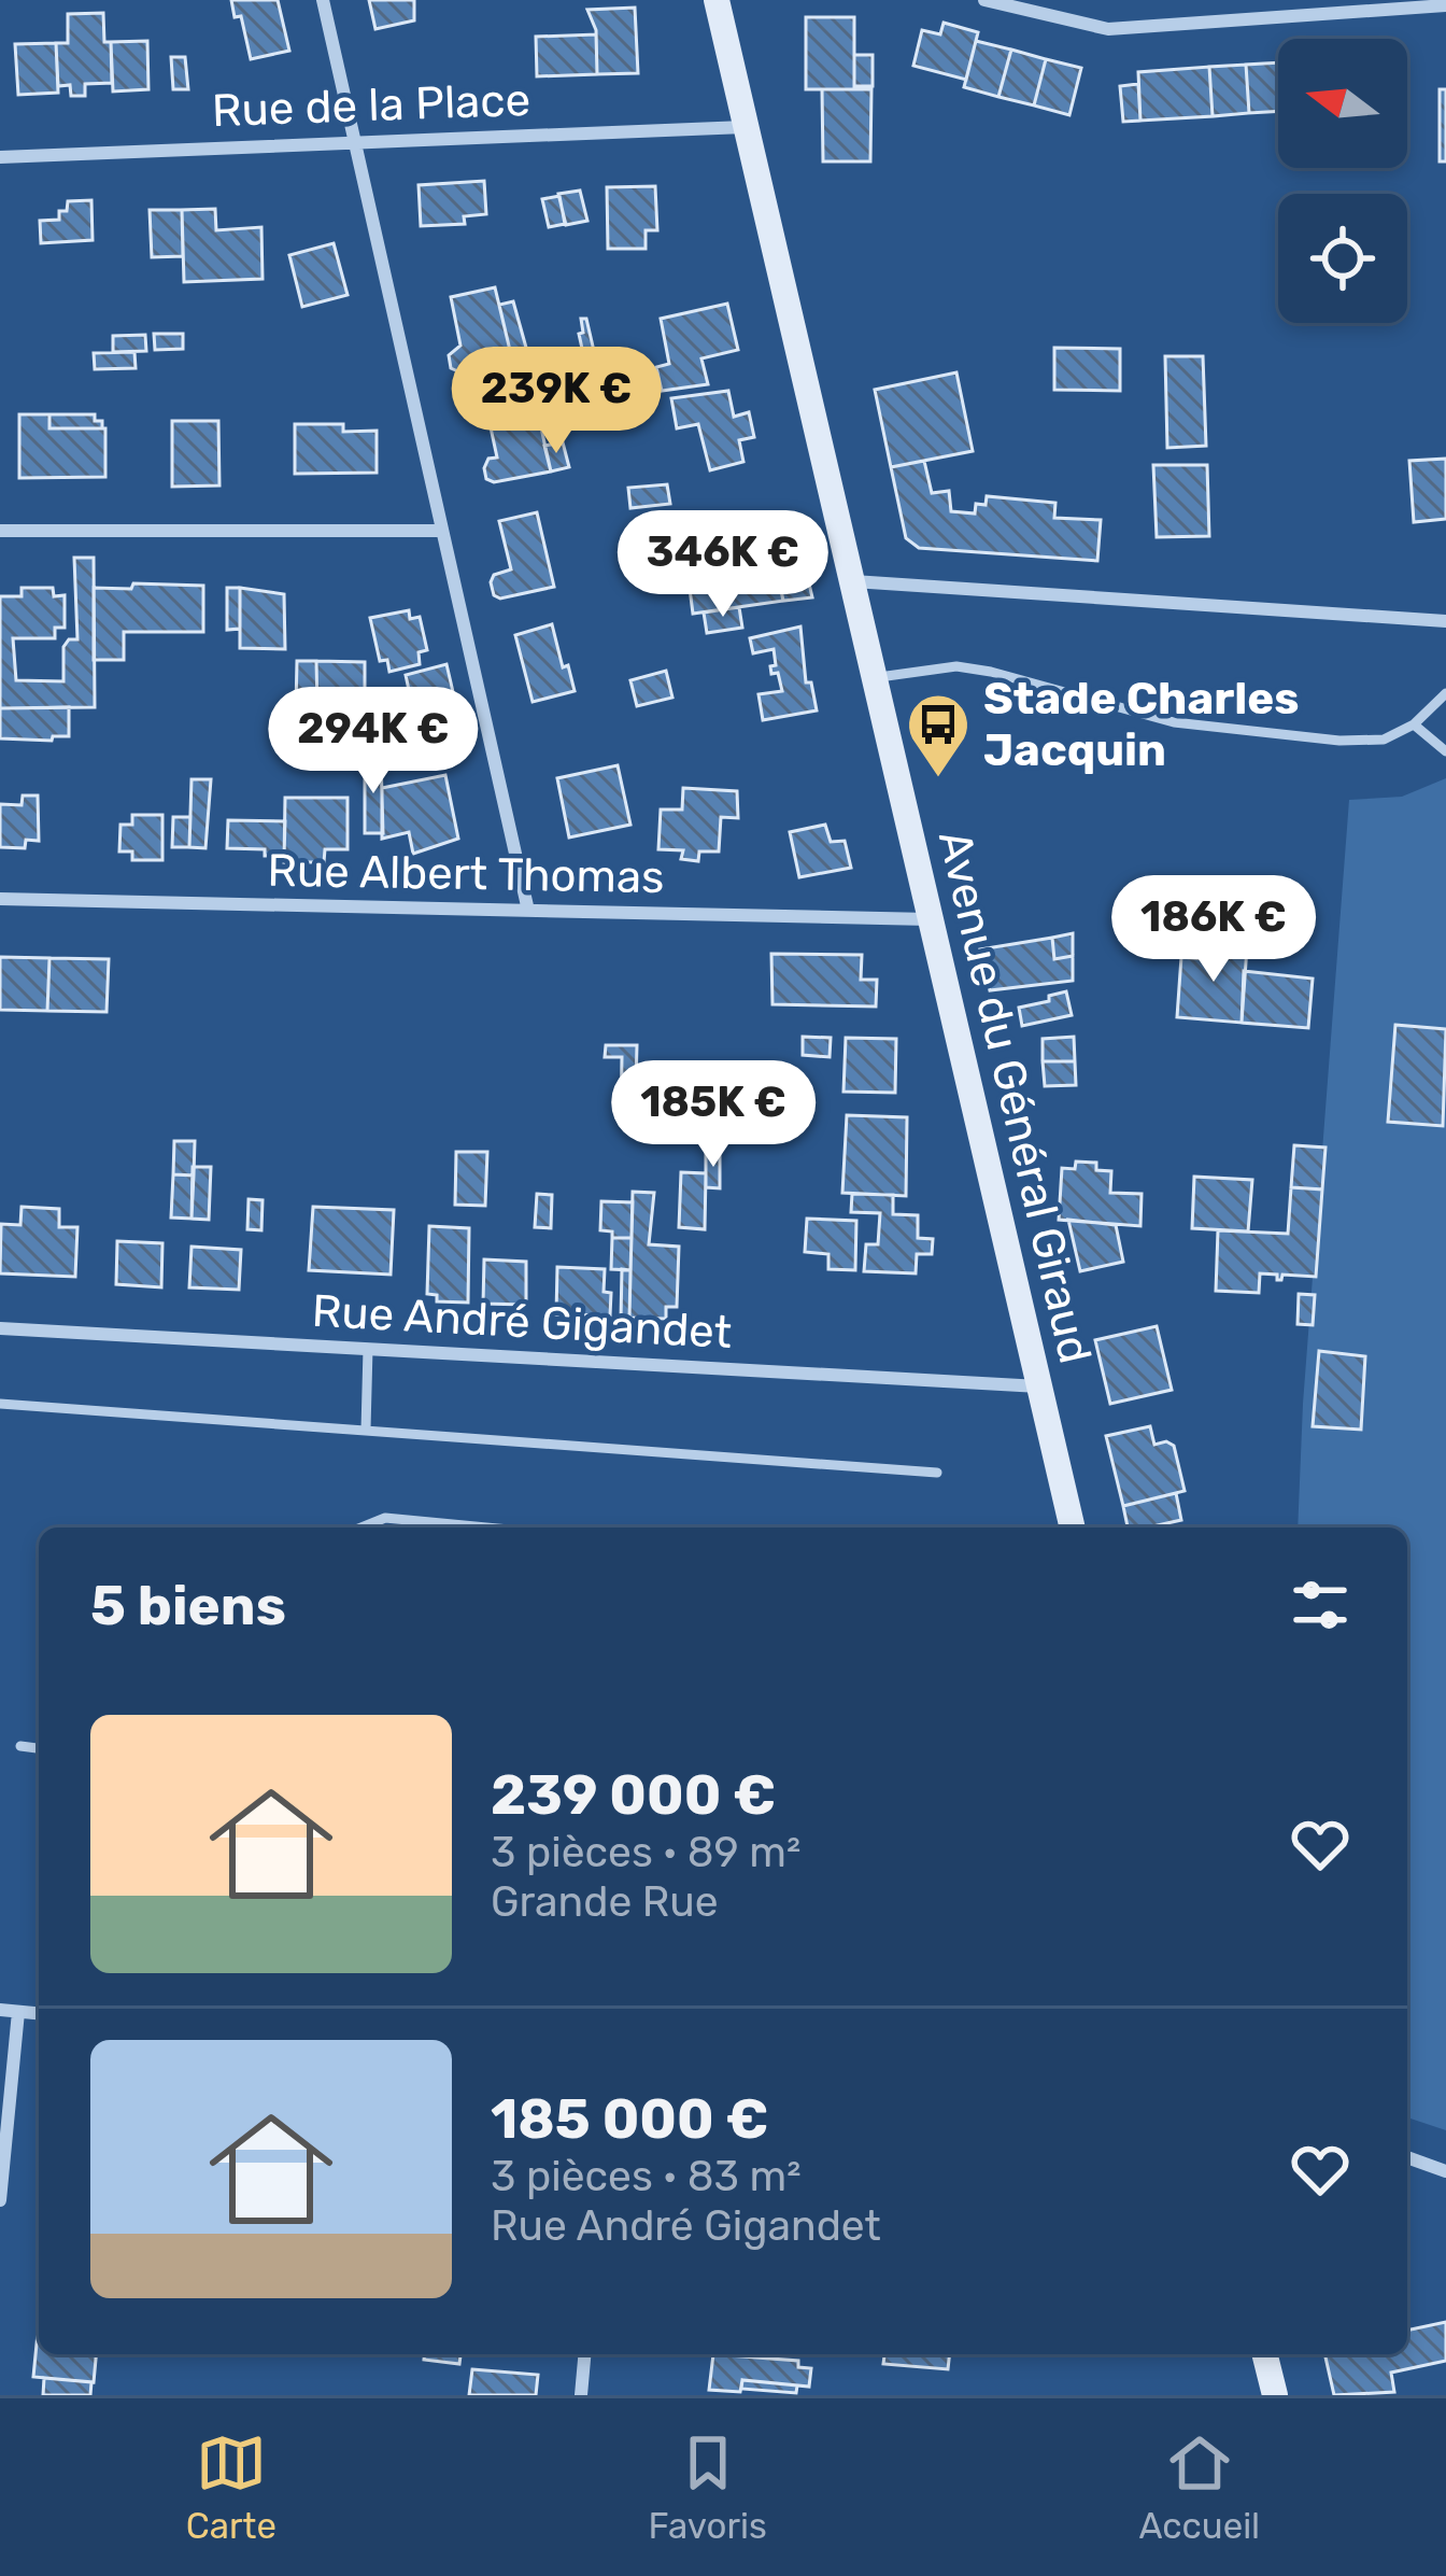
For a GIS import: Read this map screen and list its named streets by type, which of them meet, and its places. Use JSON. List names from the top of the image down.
{
  "streets": {
    "main road": ["Avenue du Général Giraud"],
    "street": ["Rue de la Place", "Rue Albert Thomas", "Rue André Gigandet"]
  },
  "crossings": [
    ["Rue de la Place", "Avenue du Général Giraud"],
    ["Rue Albert Thomas", "Avenue du Général Giraud"],
    ["Avenue du Général Giraud", "Rue André Gigandet"]
  ],
  "places": {
    "bus stop": ["Stade Charles Jacquin"]
  },
  "north": "left",
  "page": {
    "price": [
      "239K €",
      "346K €",
      "294K €",
      "186K €",
      "185K €"
    ],
    "heading": "5 biens",
    "list": [
      {
        "name": "239 000 €",
        "note": "3 pièces · 89 m² · Grande Rue"
      },
      {
        "name": "185 000 €",
        "note": "3 pièces · 83 m² · Rue André Gigandet"
      }
    ],
    "tabs": ["Carte", "Favoris", "Accueil"]
  }
}
